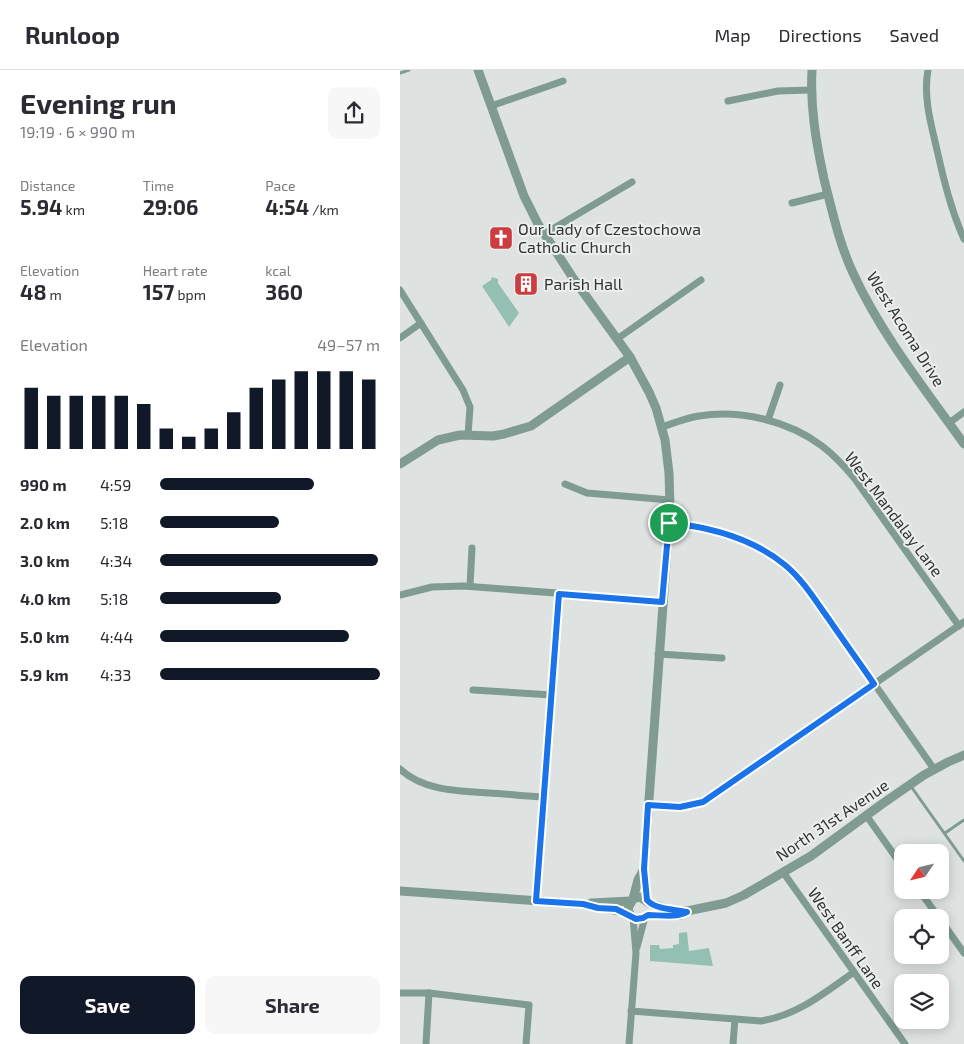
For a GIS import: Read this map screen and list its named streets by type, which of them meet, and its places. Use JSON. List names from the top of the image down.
{
  "streets": {
    "street": [
      "West Acoma Drive",
      "West Mandalay Lane",
      "North 31st Avenue",
      "West Banff Lane"
    ]
  },
  "crossings": [
    ["North 31st Avenue", "West Banff Lane"]
  ],
  "places": {
    "church": ["Our Lady of Czestochowa Catholic Church"],
    "building": ["Parish Hall"]
  },
  "north": "bottom left",
  "page": {
    "header": "Runloop",
    "nav": ["Map", "Directions", "Saved"],
    "heading": ["Evening run", "19:19 · 6 × 990 m"],
    "stats": [
      ["Distance", "5.94 km"],
      ["Time", "29:06"],
      ["Pace", "4:54 /km"],
      ["Elevation", "48 m"],
      ["Heart rate", "157 bpm"],
      ["kcal", "360"]
    ],
    "chart": ["Elevation", "49–57 m"],
    "list": [
      {
        "name": "990 m",
        "note": "4:59"
      },
      {
        "name": "2.0 km",
        "note": "5:18"
      },
      {
        "name": "3.0 km",
        "note": "4:34"
      },
      {
        "name": "4.0 km",
        "note": "5:18"
      },
      {
        "name": "5.0 km",
        "note": "4:44"
      },
      {
        "name": "5.9 km",
        "note": "4:33"
      }
    ],
    "buttons": ["Save", "Share"]
  }
}
